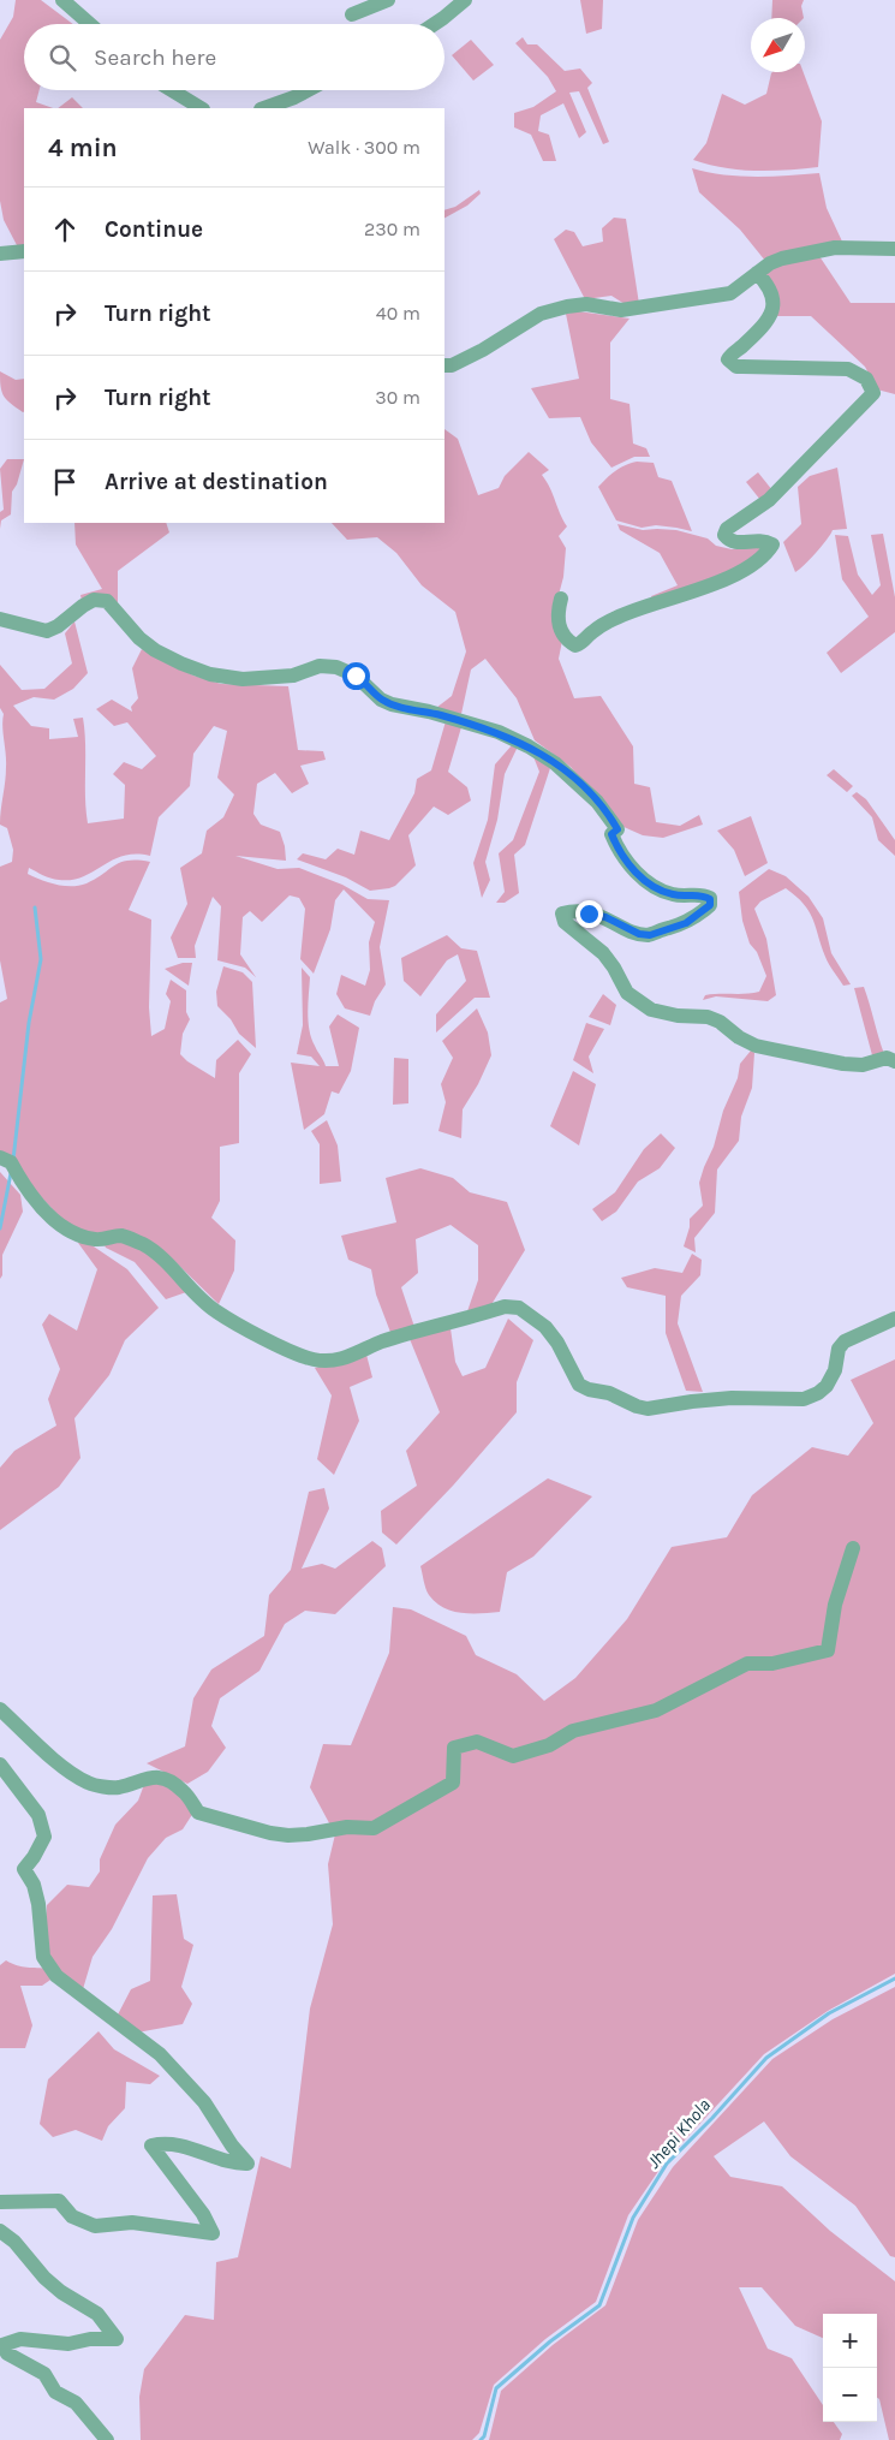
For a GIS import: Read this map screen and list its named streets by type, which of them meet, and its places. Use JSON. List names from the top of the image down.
{
  "water": ["Jhepi Khola"],
  "north": "bottom left",
  "page": {
    "search": "Search here",
    "heading": ["4 min", "Walk · 300 m"],
    "list": [
      ["Continue", "230 m"],
      ["Turn right", "40 m"],
      ["Turn right", "30 m"],
      "Arrive at destination"
    ],
    "map_buttons": ["+", "−"]
  }
}
